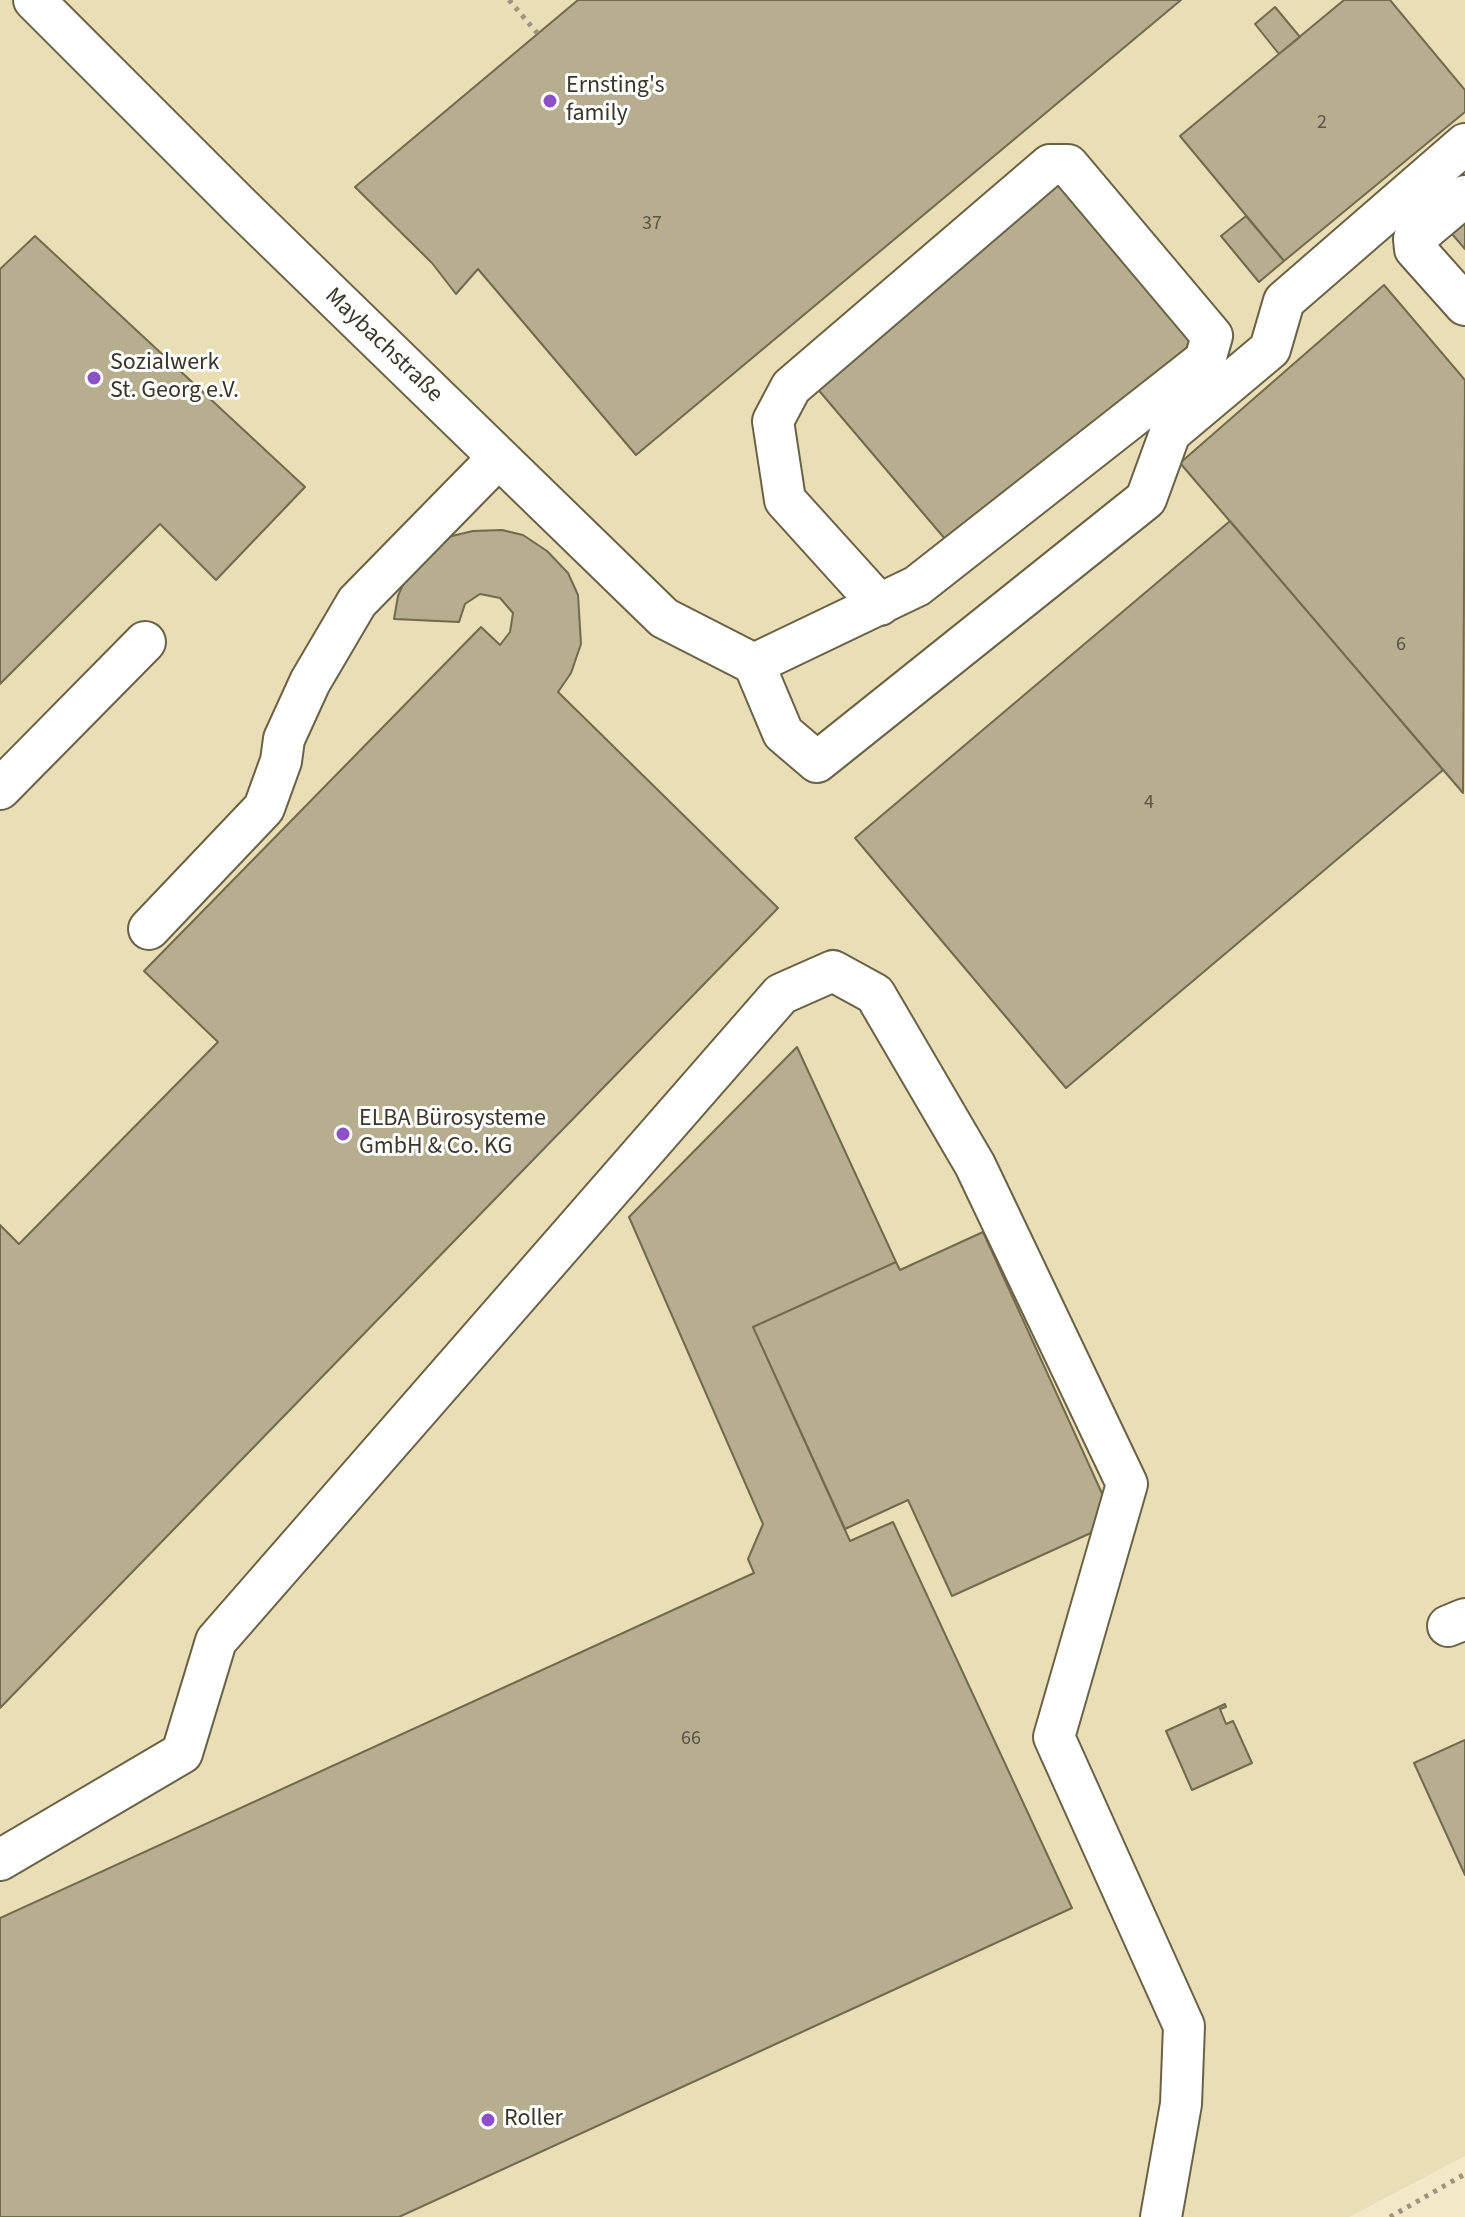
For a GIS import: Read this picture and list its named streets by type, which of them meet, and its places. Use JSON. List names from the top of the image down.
{
  "streets": {
    "street": ["Maybachstraße"]
  },
  "places": [
    "Ernsting's family",
    "Sozialwerk St. Georg e.V.",
    "ELBA Bürosysteme GmbH & Co. KG",
    "Roller"
  ],
  "house_numbers": [
    "2",
    "37",
    "6",
    "4",
    "66"
  ]
}
